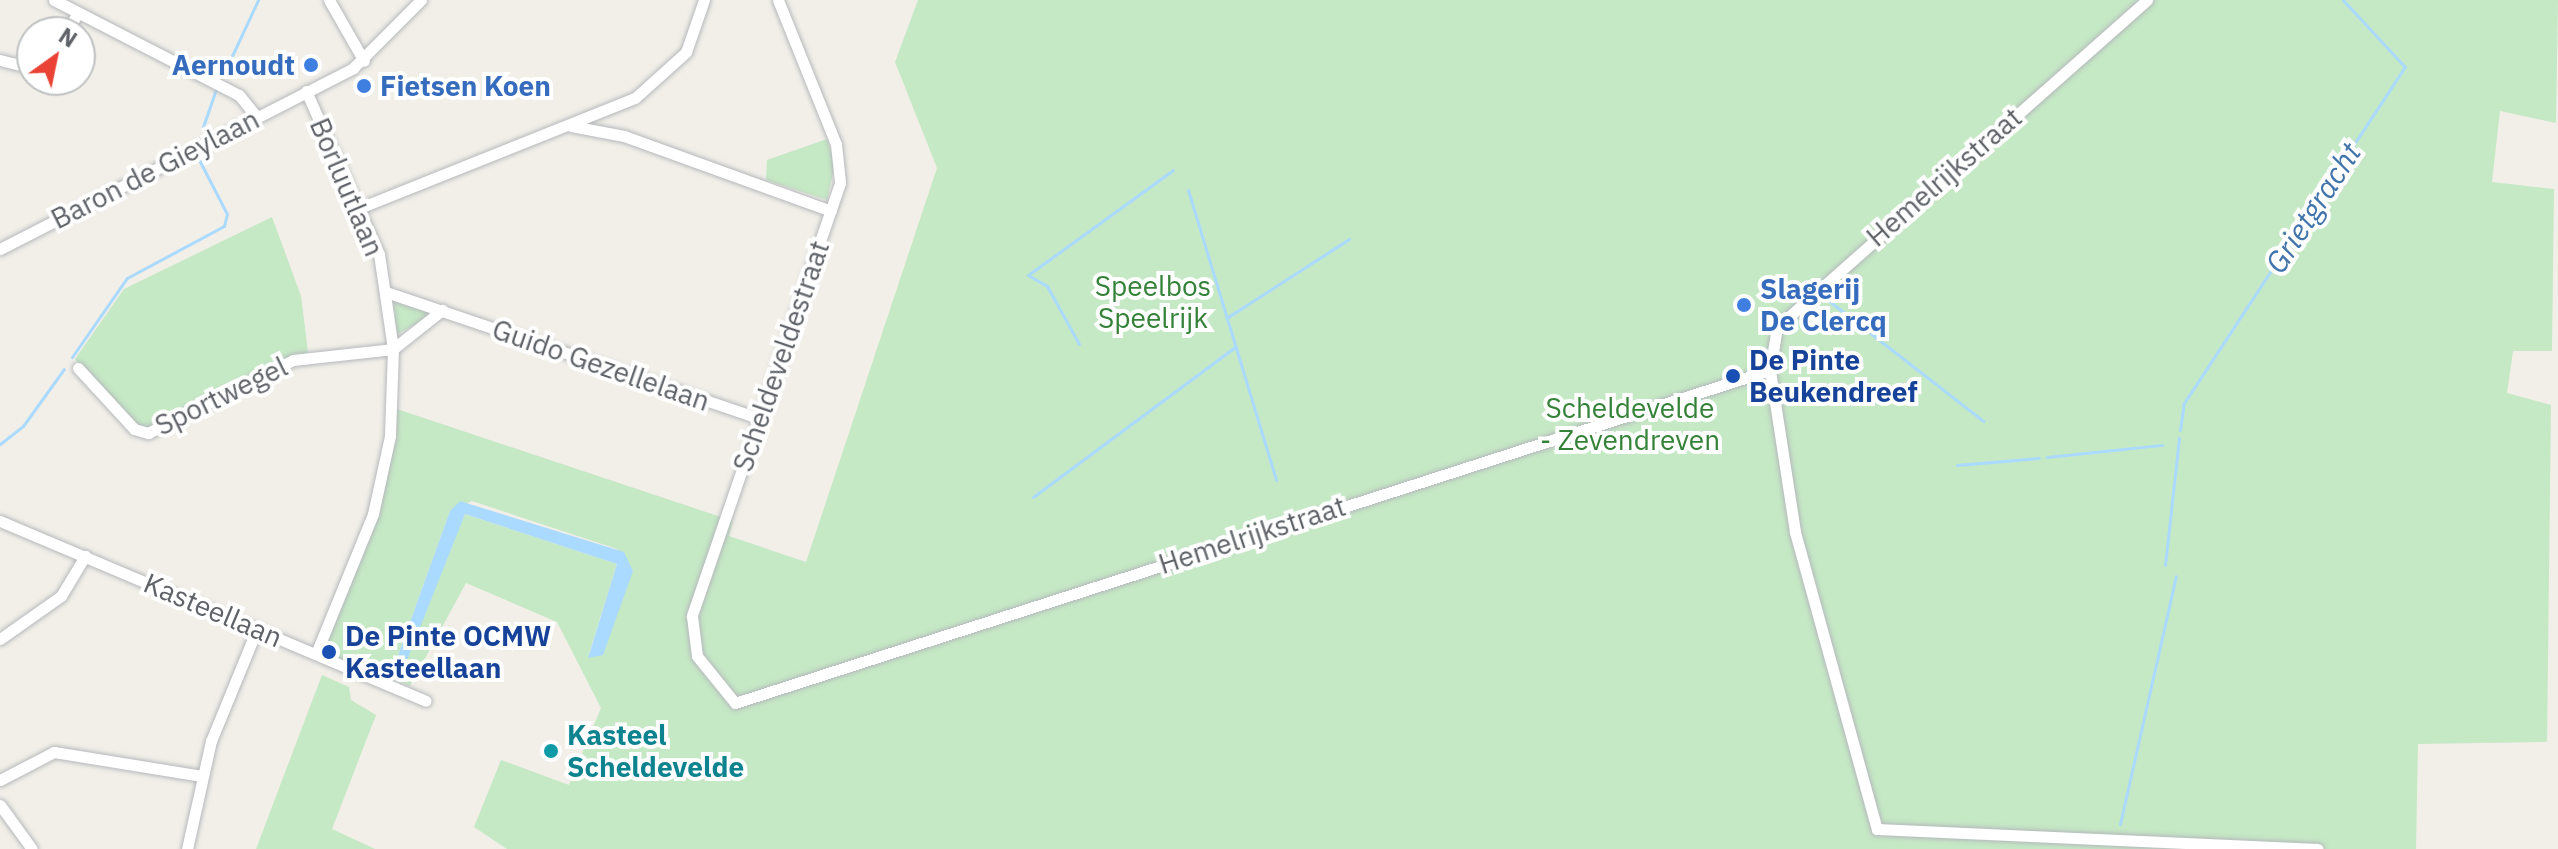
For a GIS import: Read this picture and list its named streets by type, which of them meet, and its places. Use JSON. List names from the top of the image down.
{
  "streets": {
    "street": [
      "Baron de Gieylaan",
      "Hemelrijkstraat",
      "Borluutlaan",
      "Scheldeveldestraat",
      "Guido Gezellelaan",
      "Sportwegel",
      "Kasteellaan"
    ]
  },
  "crossings": [
    ["Baron de Gieylaan", "Borluutlaan"],
    ["Hemelrijkstraat", "Scheldeveldestraat"],
    ["Borluutlaan", "Guido Gezellelaan"],
    ["Borluutlaan", "Sportwegel"],
    ["Borluutlaan", "Kasteellaan"],
    ["Scheldeveldestraat", "Guido Gezellelaan"]
  ],
  "water": ["Grietgracht"],
  "parks": ["Speelbos Speelrijk", "Scheldevelde - Zevendreven"],
  "places": [
    "Aernoudt",
    "Fietsen Koen",
    "Slagerij De Clercq",
    "De Pinte Beukendreef",
    "De Pinte OCMW Kasteellaan",
    "Kasteel Scheldevelde"
  ],
  "north": "top right"
}
